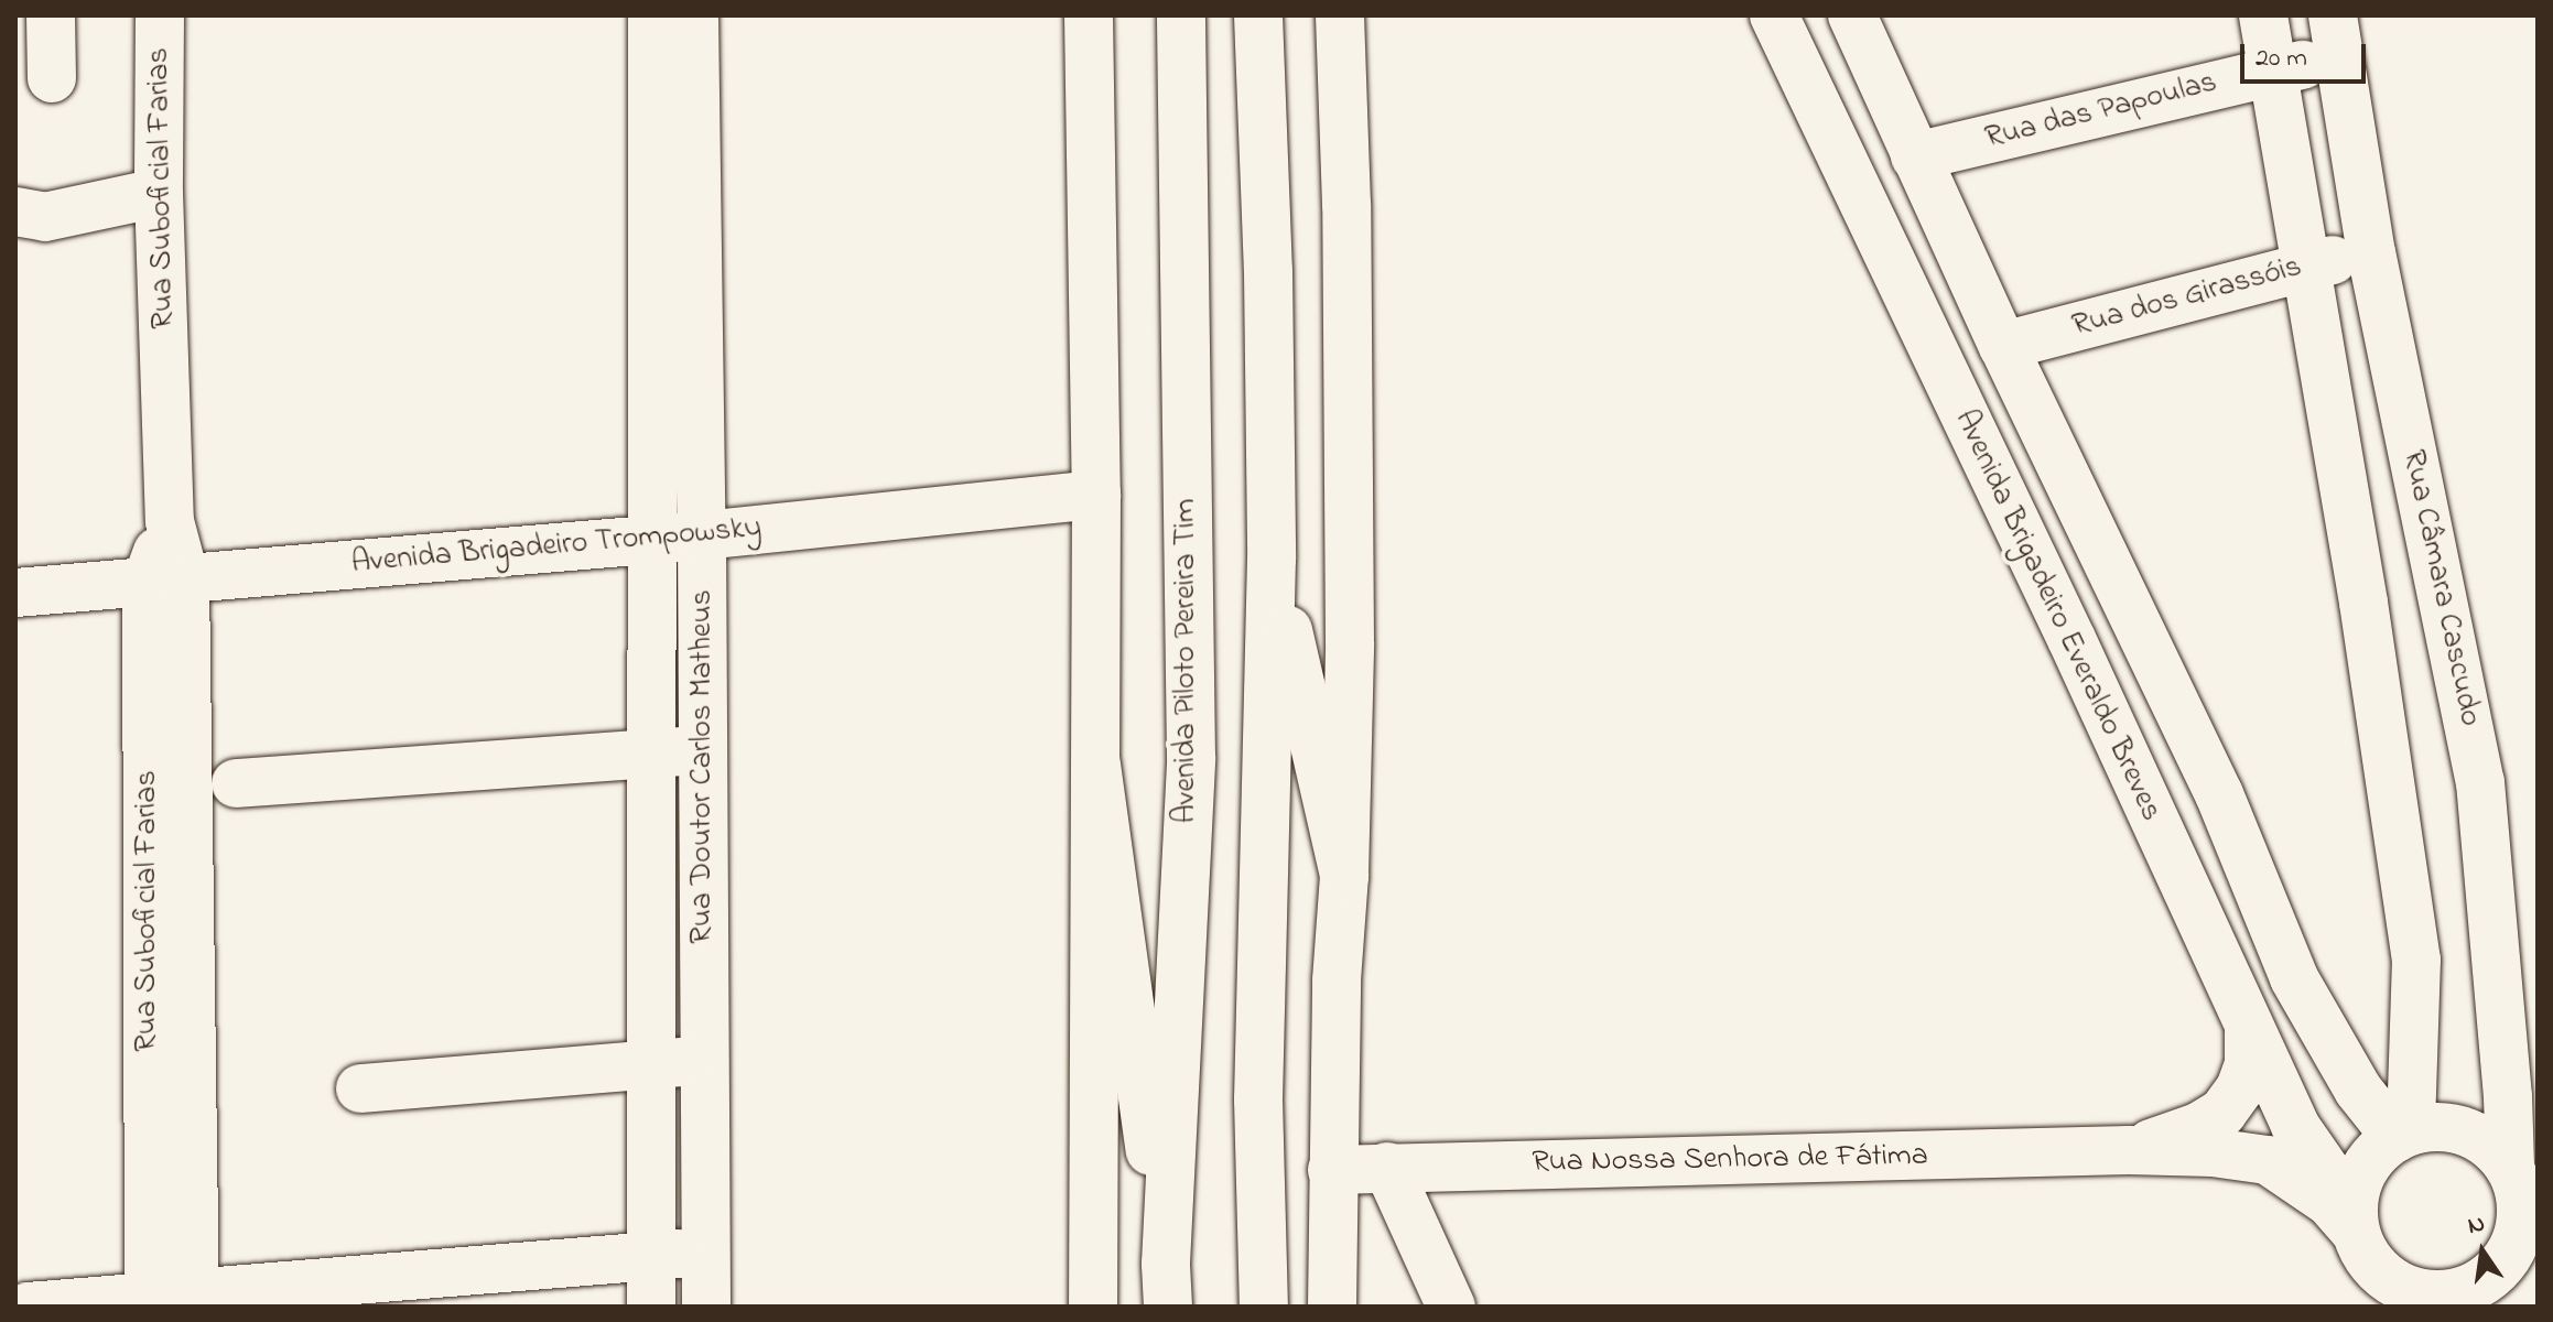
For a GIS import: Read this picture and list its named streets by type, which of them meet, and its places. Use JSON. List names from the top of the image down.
{
  "streets": {
    "main road": [
      "Rua das Papoulas",
      "Rua Suboficial Farias",
      "Rua dos Girassóis",
      "Avenida Brigadeiro Trompowsky",
      "Rua Câmara Cascudo",
      "Avenida Brigadeiro Everaldo Breves",
      "Avenida Piloto Pereira Tim",
      "Rua Doutor Carlos Matheus",
      "Rua Nossa Senhora de Fátima"
    ]
  },
  "crossings": [
    ["Rua das Papoulas", "Rua Câmara Cascudo"],
    ["Rua Suboficial Farias", "Avenida Brigadeiro Trompowsky"],
    ["Rua dos Girassóis", "Rua Câmara Cascudo"],
    ["Avenida Brigadeiro Trompowsky", "Rua Doutor Carlos Matheus"],
    ["Rua Câmara Cascudo", "Avenida Brigadeiro Everaldo Breves"],
    ["Rua Câmara Cascudo", "Rua Nossa Senhora de Fátima"],
    ["Avenida Brigadeiro Everaldo Breves", "Rua Nossa Senhora de Fátima"]
  ],
  "scale_bar": "20 m",
  "north": "top"
}
